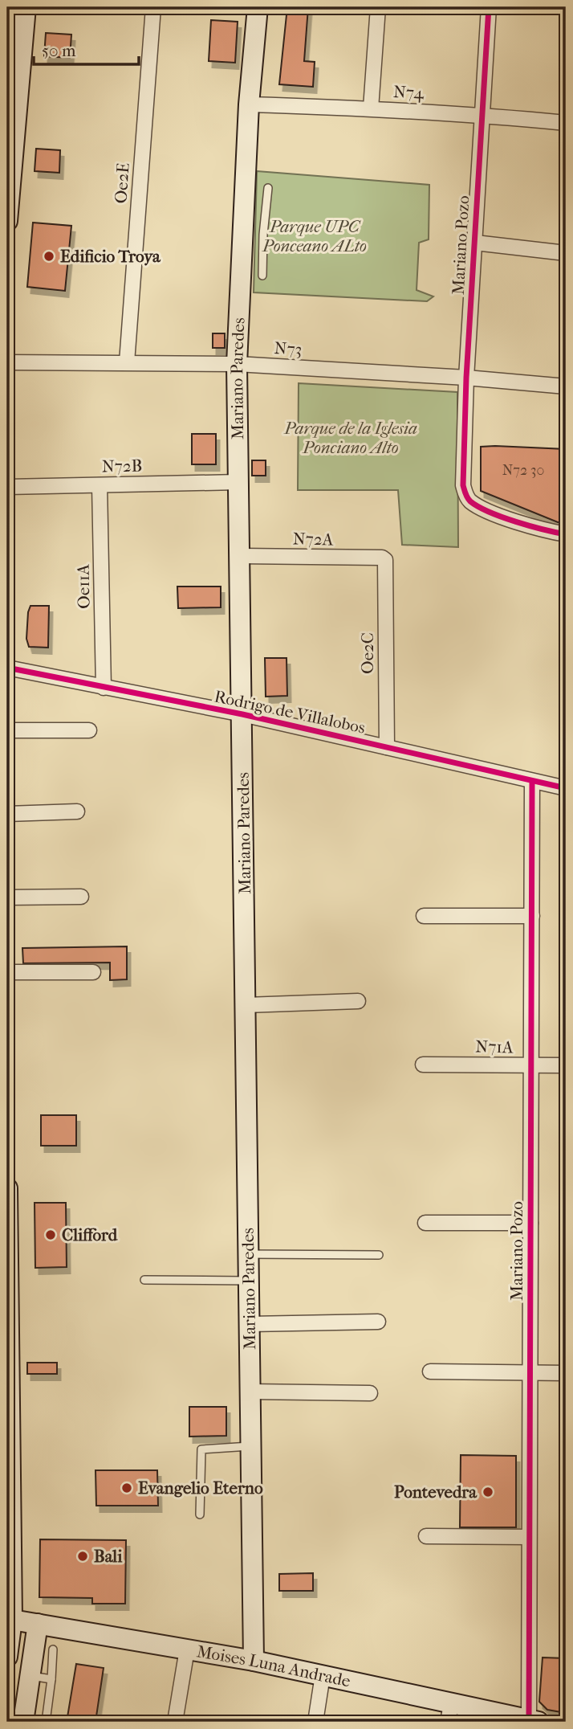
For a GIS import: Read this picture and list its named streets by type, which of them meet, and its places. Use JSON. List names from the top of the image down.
{
  "streets": {
    "main road": ["Mariano Paredes", "Moises Luna Andrade"],
    "street": [
      "N74",
      "Oe2E",
      "Mariano Pozo",
      "N73",
      "N72B",
      "N72A",
      "Oe11A",
      "Oe2C",
      "Rodrigo de Villalobos",
      "N71A"
    ]
  },
  "crossings": [
    ["N74", "Mariano Pozo"],
    ["N74", "Mariano Paredes"],
    ["Oe2E", "N73"],
    ["Mariano Pozo", "N73"],
    ["Mariano Pozo", "Rodrigo de Villalobos"],
    ["Mariano Pozo", "N71A"],
    ["Mariano Pozo", "Moises Luna Andrade"],
    ["N73", "Mariano Paredes"],
    ["Mariano Paredes", "N72B"],
    ["Mariano Paredes", "N72A"],
    ["Mariano Paredes", "Rodrigo de Villalobos"],
    ["Mariano Paredes", "Moises Luna Andrade"],
    ["N72B", "Oe11A"],
    ["N72A", "Oe2C"],
    ["Oe11A", "Rodrigo de Villalobos"],
    ["Oe2C", "Rodrigo de Villalobos"]
  ],
  "parks": ["Parque UPC Ponceano ALto", "Parque de la Iglesia Ponciano Alto"],
  "places": [
    "Edificio Troya",
    "Clifford",
    "Evangelio Eterno",
    "Pontevedra",
    "Bali"
  ],
  "house_numbers": ["N72 30"],
  "scale_bar": "50 m"
}
